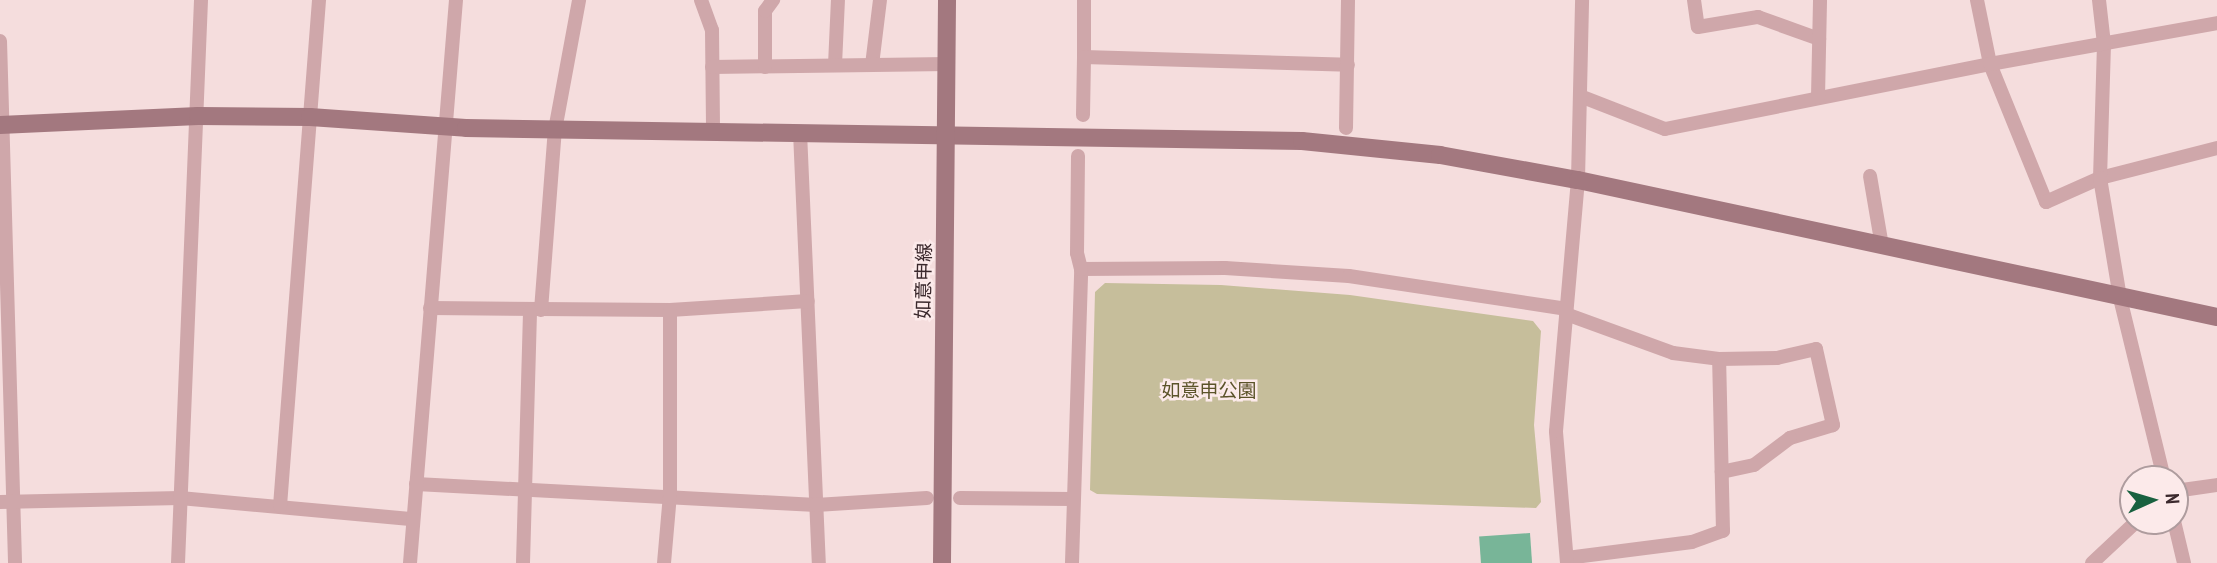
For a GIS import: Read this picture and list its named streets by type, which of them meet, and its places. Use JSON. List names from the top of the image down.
{
  "streets": {
    "street": ["如意申線"]
  },
  "parks": ["如意申公園"],
  "north": "right"
}
